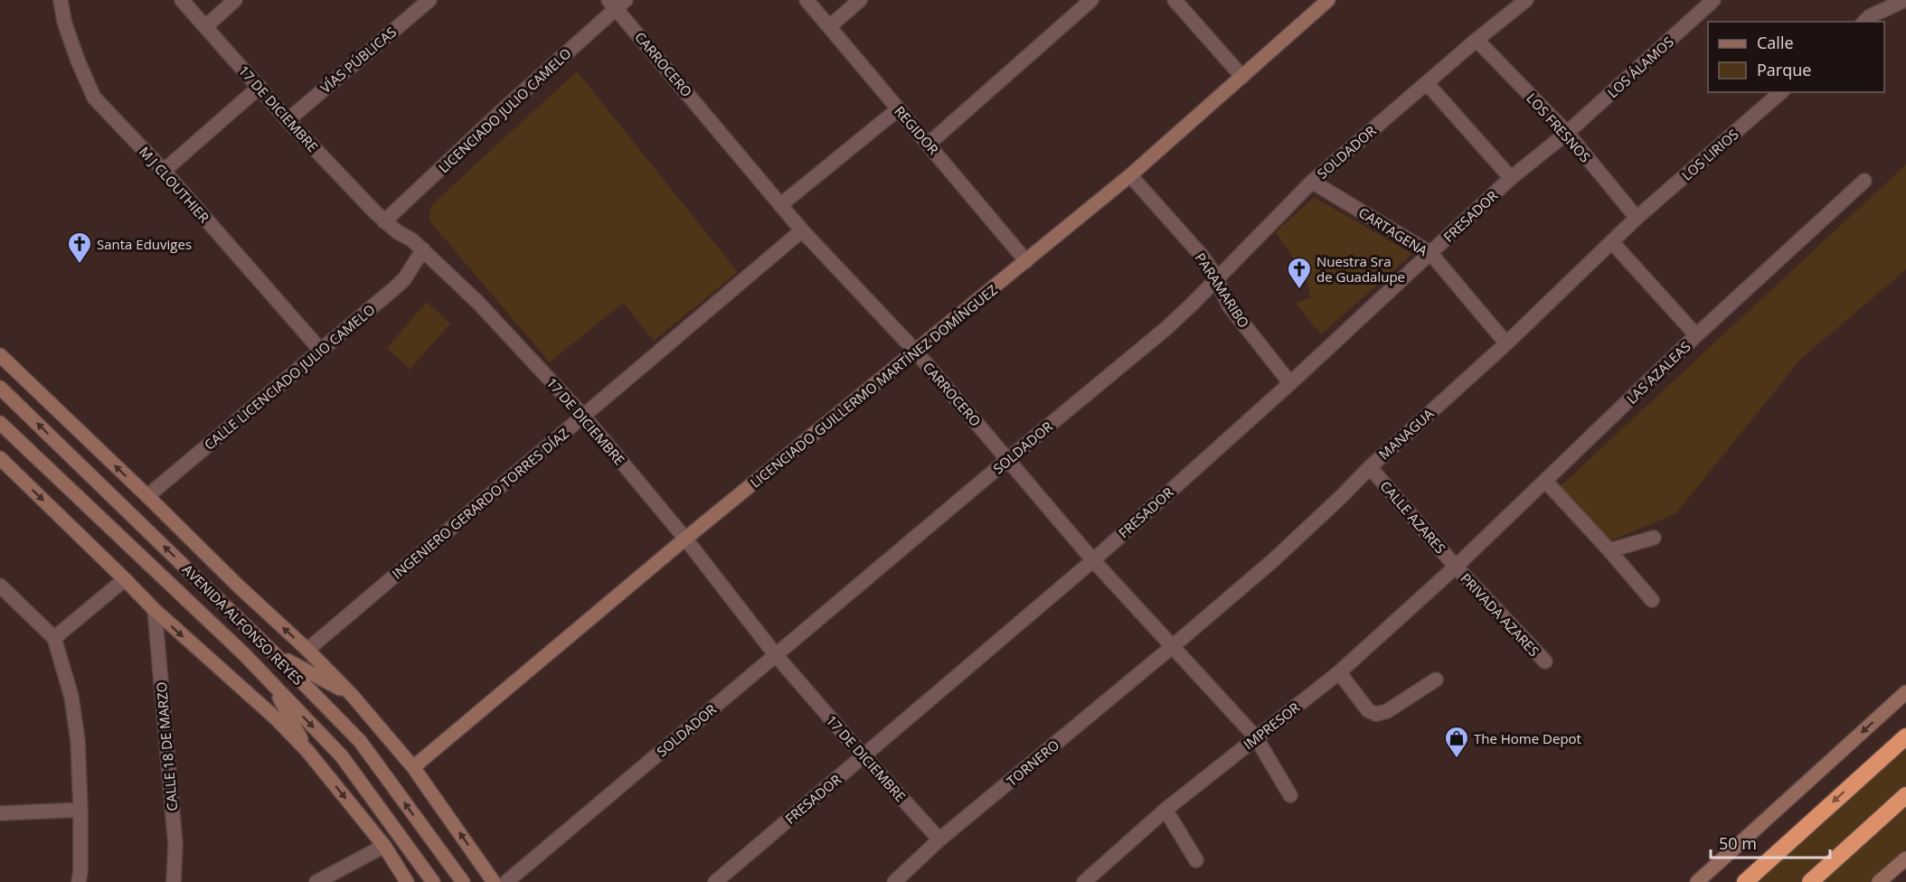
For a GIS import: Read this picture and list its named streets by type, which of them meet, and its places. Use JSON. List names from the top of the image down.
{
  "streets": {
    "street": [
      "VÍAS PÚBLICAS",
      "CARROCERO",
      "LOS ÁLAMOS",
      "17 DE DICIEMBRE",
      "LICENCIADO JULIO CAMELO",
      "LOS FRESNOS",
      "REGIDOR",
      "SOLDADOR",
      "LOS LIRIOS",
      "M J CLOUTHIER",
      "FRESADOR",
      "CARTAGENA",
      "PARAMARIBO",
      "LAS AZALEAS",
      "CALLE LICENCIADO JULIO CAMELO",
      "LICENCIADO GUILLERMO MARTÍNEZ DOMÍNGUEZ",
      "MANAGUA",
      "INGENIERO GERARDO TORRES DÍAZ",
      "CALLE AZARES",
      "PRIVADA AZARES",
      "AVENIDA ALFONSO REYES",
      "IMPRESOR",
      "CALLE 18 DE MARZO",
      "TORNERO"
    ]
  },
  "crossings": [
    ["VÍAS PÚBLICAS", "17 DE DICIEMBRE"],
    ["CARROCERO", "LICENCIADO JULIO CAMELO"],
    ["CARROCERO", "SOLDADOR"],
    ["CARROCERO", "FRESADOR"],
    ["CARROCERO", "LICENCIADO GUILLERMO MARTÍNEZ DOMÍNGUEZ"],
    ["CARROCERO", "MANAGUA"],
    ["CARROCERO", "INGENIERO GERARDO TORRES DÍAZ"],
    ["CARROCERO", "IMPRESOR"],
    ["CARROCERO", "TORNERO"],
    ["LOS ÁLAMOS", "LOS FRESNOS"],
    ["LOS ÁLAMOS", "FRESADOR"],
    ["17 DE DICIEMBRE", "LICENCIADO JULIO CAMELO"],
    ["17 DE DICIEMBRE", "SOLDADOR"],
    ["17 DE DICIEMBRE", "FRESADOR"],
    ["17 DE DICIEMBRE", "CALLE LICENCIADO JULIO CAMELO"],
    ["17 DE DICIEMBRE", "LICENCIADO GUILLERMO MARTÍNEZ DOMÍNGUEZ"],
    ["17 DE DICIEMBRE", "INGENIERO GERARDO TORRES DÍAZ"],
    ["17 DE DICIEMBRE", "TORNERO"],
    ["LOS FRESNOS", "SOLDADOR"],
    ["LOS FRESNOS", "LOS LIRIOS"],
    ["LOS FRESNOS", "FRESADOR"],
    ["LOS FRESNOS", "MANAGUA"],
    ["REGIDOR", "LICENCIADO GUILLERMO MARTÍNEZ DOMÍNGUEZ"],
    ["SOLDADOR", "CARTAGENA"],
    ["SOLDADOR", "PARAMARIBO"],
    ["LOS LIRIOS", "MANAGUA"],
    ["M J CLOUTHIER", "CALLE LICENCIADO JULIO CAMELO"],
    ["FRESADOR", "CARTAGENA"],
    ["FRESADOR", "PARAMARIBO"],
    ["CARTAGENA", "MANAGUA"],
    ["PARAMARIBO", "LICENCIADO GUILLERMO MARTÍNEZ DOMÍNGUEZ"],
    ["LAS AZALEAS", "CALLE AZARES"],
    ["LAS AZALEAS", "PRIVADA AZARES"],
    ["LAS AZALEAS", "IMPRESOR"],
    ["MANAGUA", "CALLE AZARES"],
    ["MANAGUA", "TORNERO"],
    ["CALLE AZARES", "PRIVADA AZARES"],
    ["CALLE AZARES", "IMPRESOR"],
    ["PRIVADA AZARES", "IMPRESOR"]
  ],
  "places": {
    "church": ["Santa Eduviges", "Nuestra Sra de Guadalupe"],
    "shop": ["The Home Depot"]
  },
  "legend": ["Calle", "Parque"],
  "scale_bar": "50 m"
}
